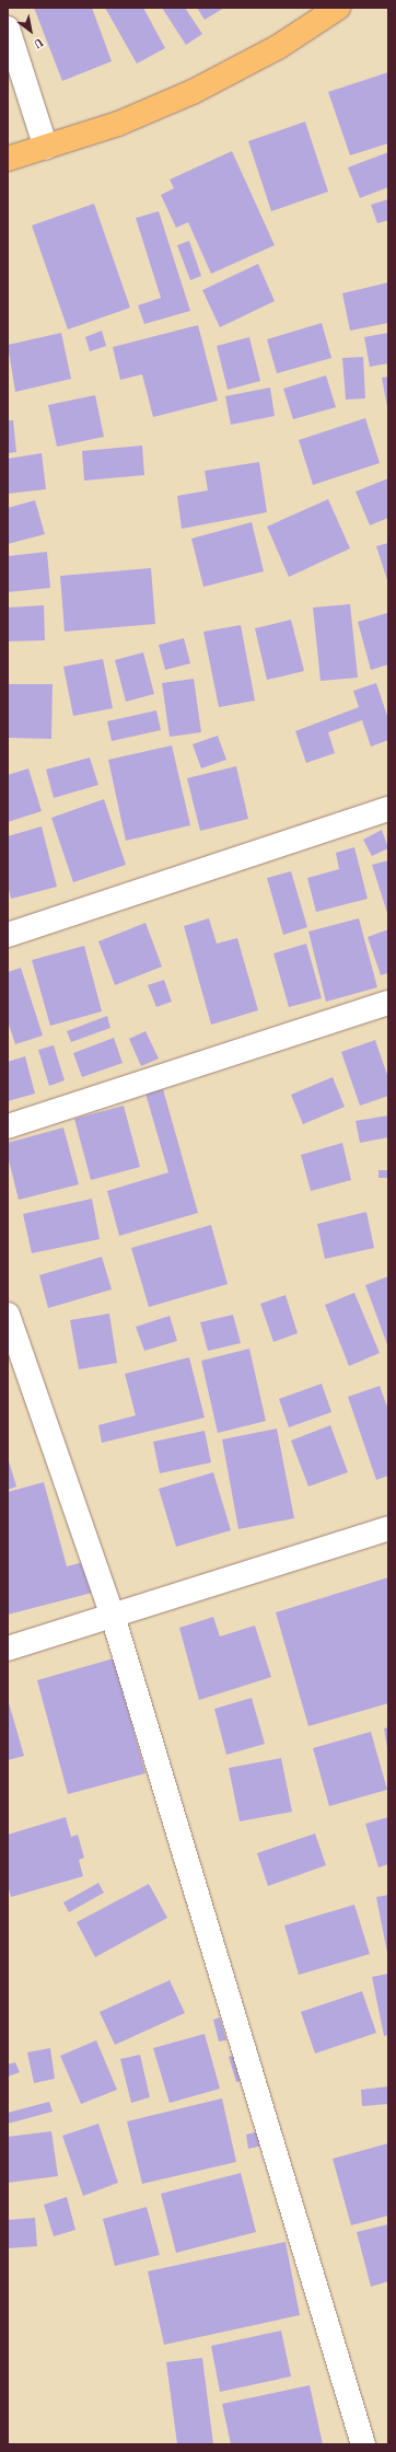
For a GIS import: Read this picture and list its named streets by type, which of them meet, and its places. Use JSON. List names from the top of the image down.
{
  "north": "bottom right"
}
